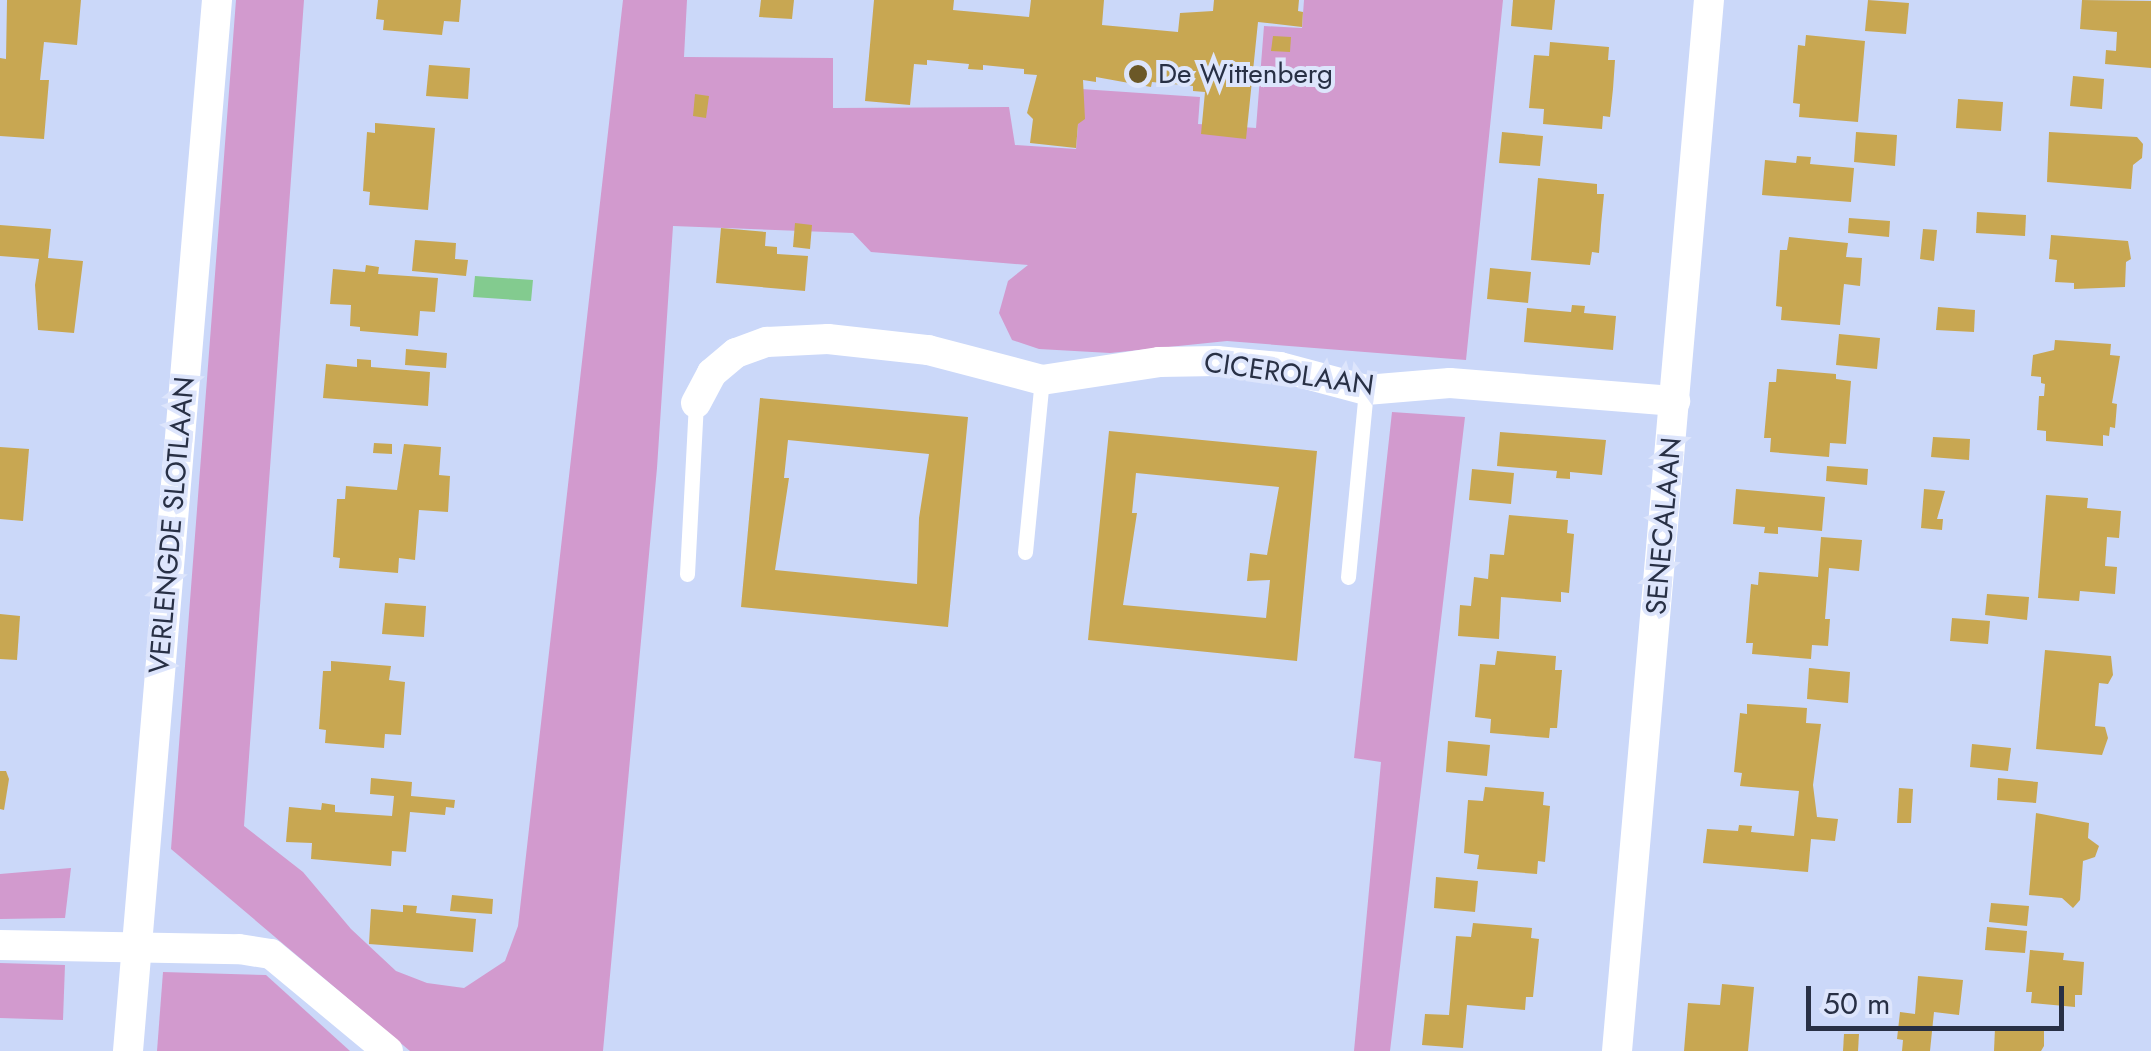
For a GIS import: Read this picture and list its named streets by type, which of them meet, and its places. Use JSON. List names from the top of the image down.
{
  "streets": {
    "street": ["CICEROLAAN", "VERLENGDE SLOTLAAN", "SENECALAAN"]
  },
  "crossings": [
    ["CICEROLAAN", "SENECALAAN"]
  ],
  "places": ["De Wittenberg"],
  "scale_bar": "50 m"
}
